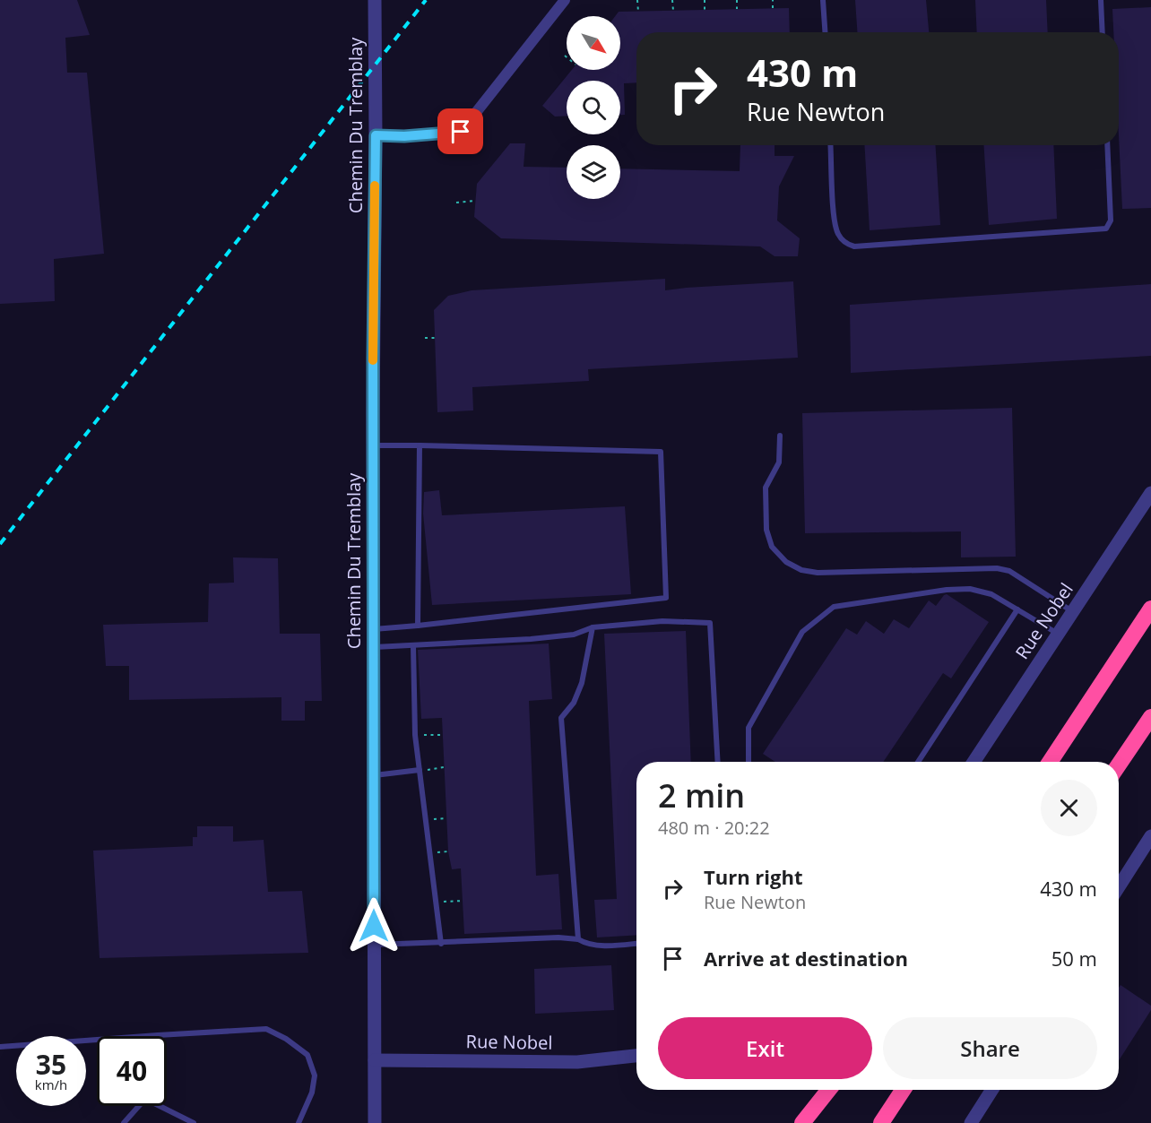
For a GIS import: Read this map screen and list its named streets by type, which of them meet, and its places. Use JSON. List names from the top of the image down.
{
  "streets": {
    "street": ["Chemin Du Tremblay", "Rue Nobel"]
  },
  "crossings": [
    ["Chemin Du Tremblay", "Rue Nobel"]
  ],
  "north": "bottom right",
  "page": {
    "turn": ["430 m", "Rue Newton"],
    "heading": ["2 min", "480 m · 20:22"],
    "list": [
      {
        "name": "Turn right",
        "note": "Rue Newton",
        "value": "430 m"
      },
      {
        "name": "Arrive at destination",
        "value": "50 m"
      }
    ],
    "buttons": ["Exit", "Share"],
    "speed": "35 km/h",
    "limit": "40"
  }
}
